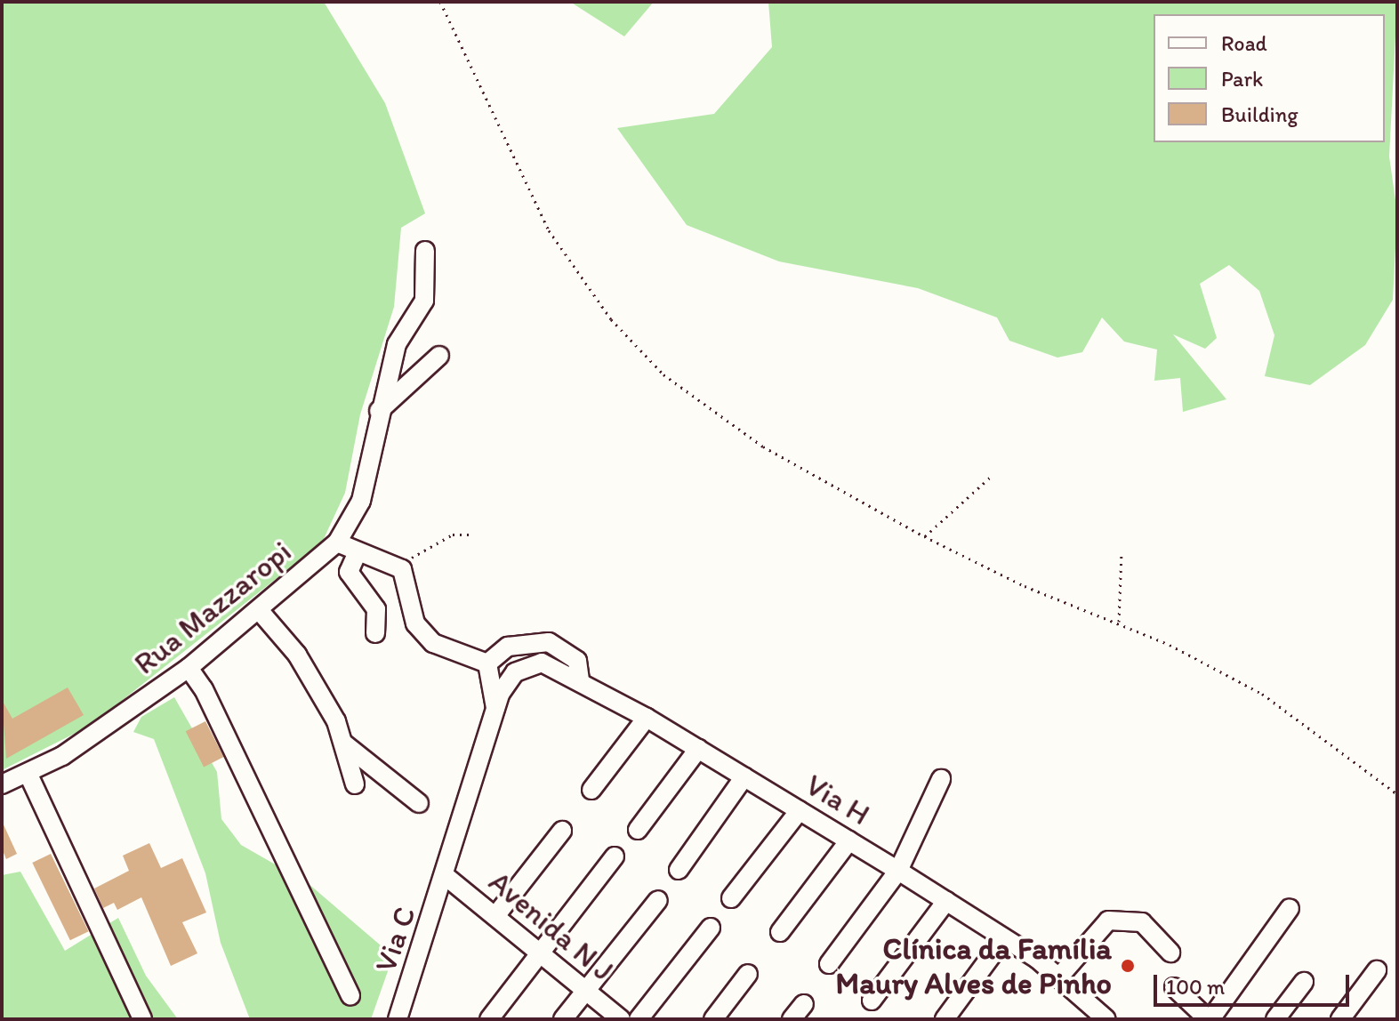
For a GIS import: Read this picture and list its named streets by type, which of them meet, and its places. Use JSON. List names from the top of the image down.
{
  "streets": {
    "street": [
      "Rua Mazzaropi",
      "Via H",
      "Avenida N J",
      "Via C"
    ]
  },
  "crossings": [
    ["Via H", "Via C"],
    ["Avenida N J", "Via C"]
  ],
  "places": ["Clínica da Família Maury Alves de Pinho"],
  "legend": ["Road", "Park", "Building"],
  "scale_bar": "100 m"
}
